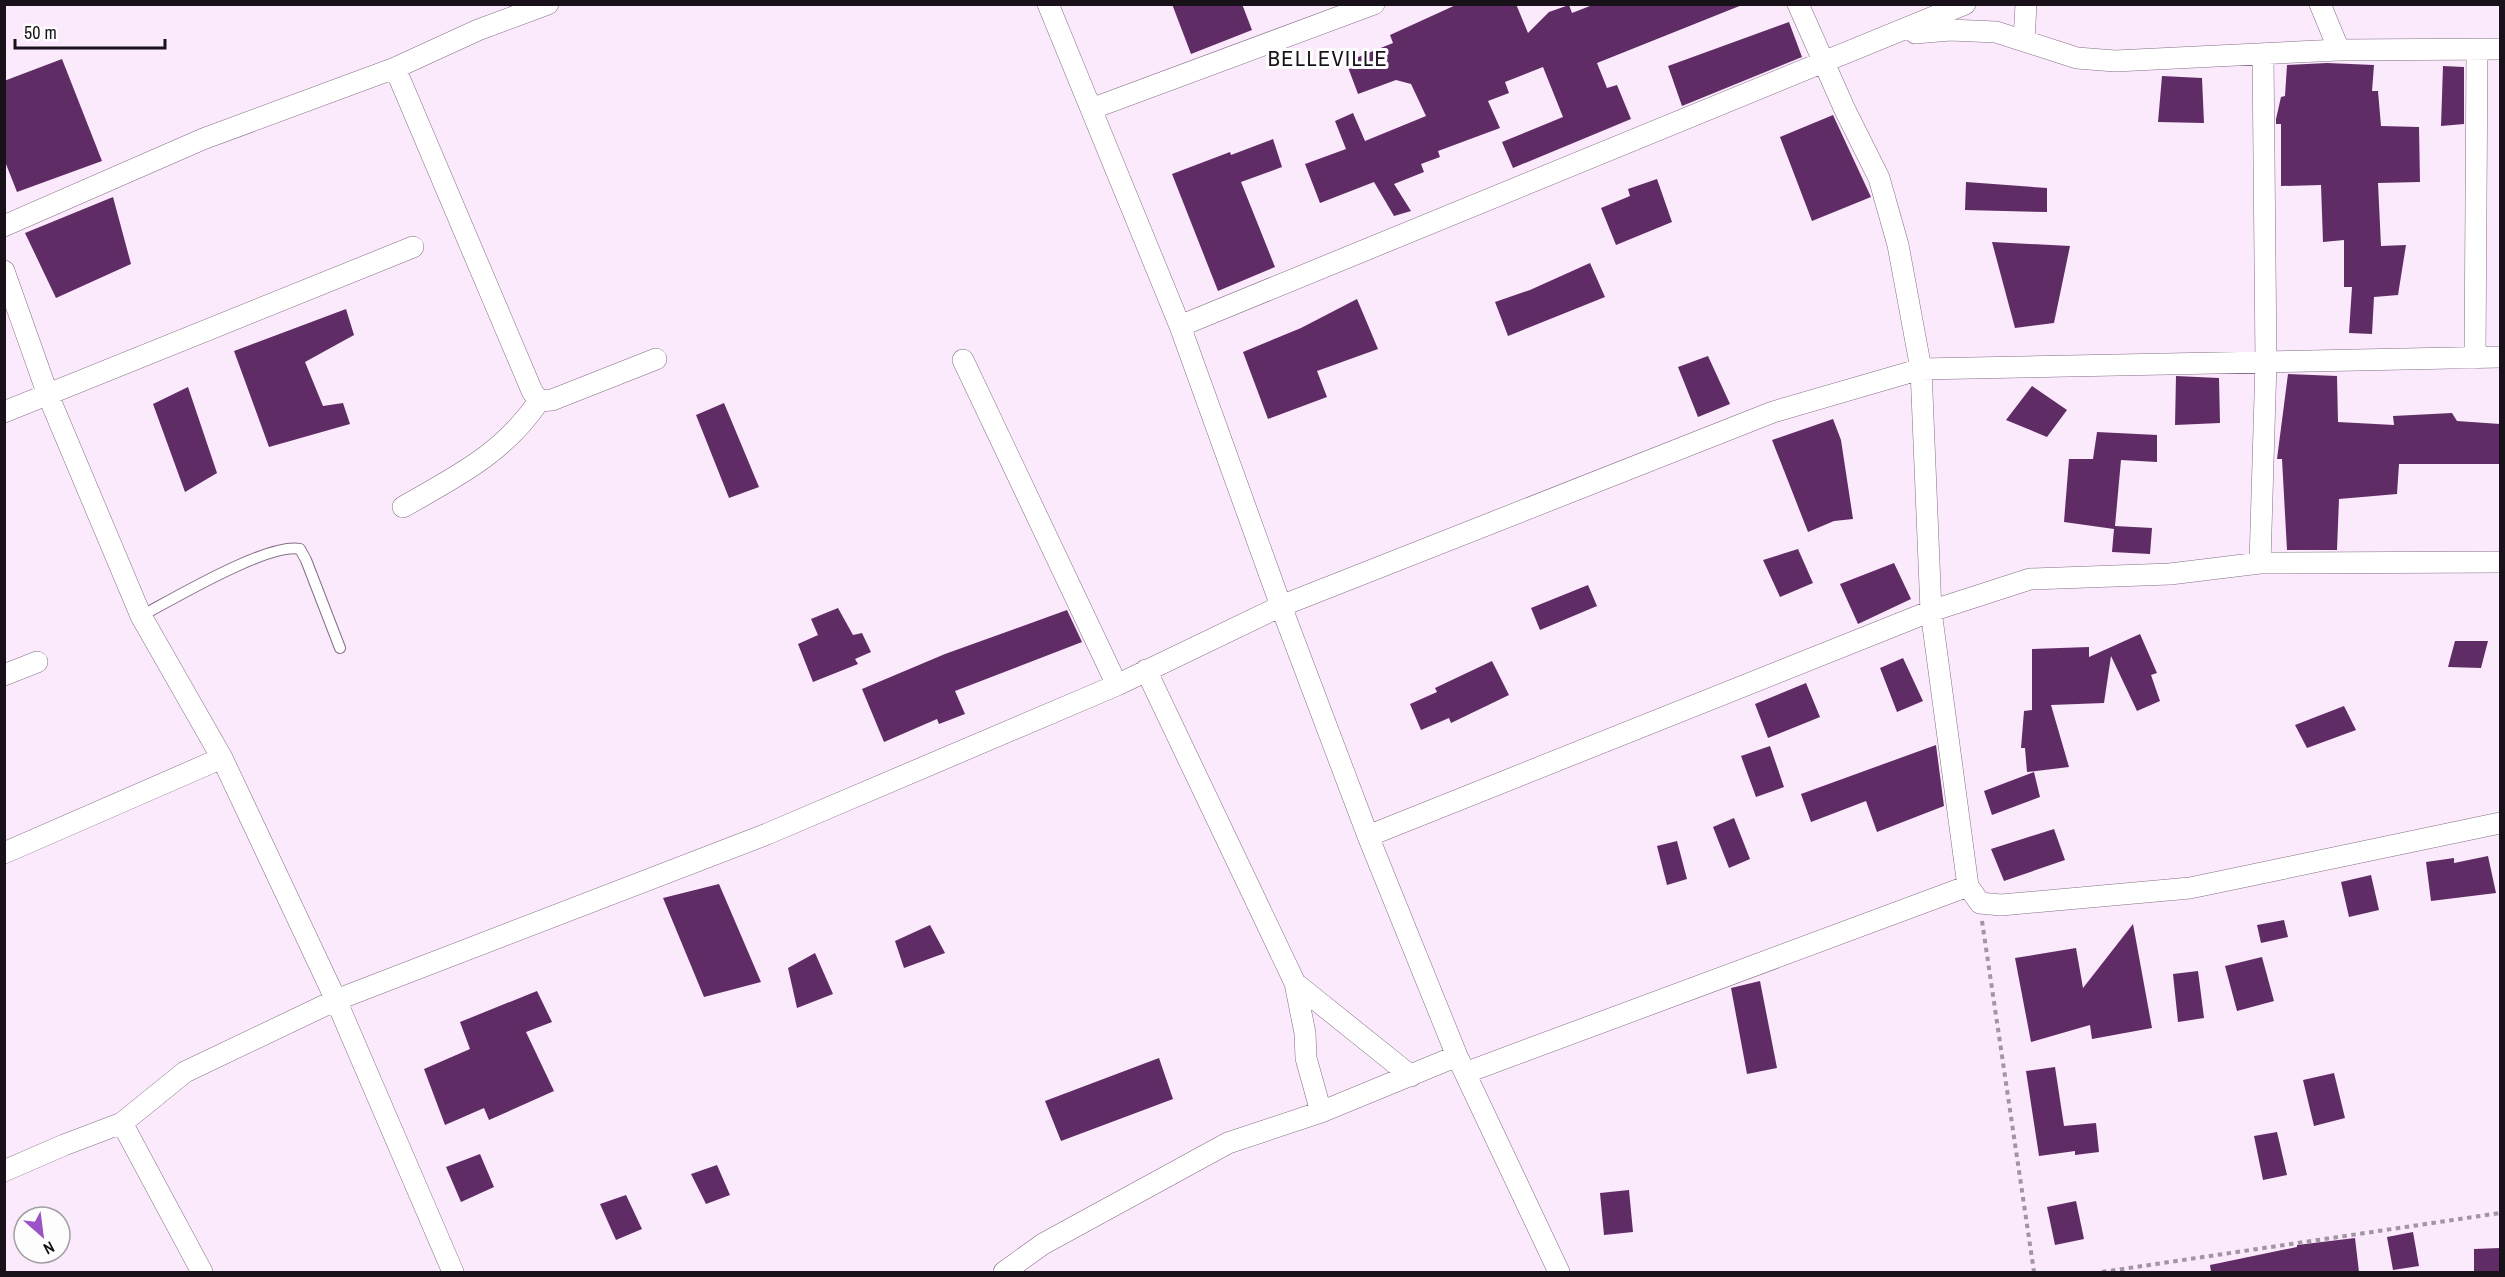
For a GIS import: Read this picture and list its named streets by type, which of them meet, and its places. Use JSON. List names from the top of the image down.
{
  "districts": ["BELLEVILLE"],
  "scale_bar": "50 m",
  "north": "bottom right"
}
